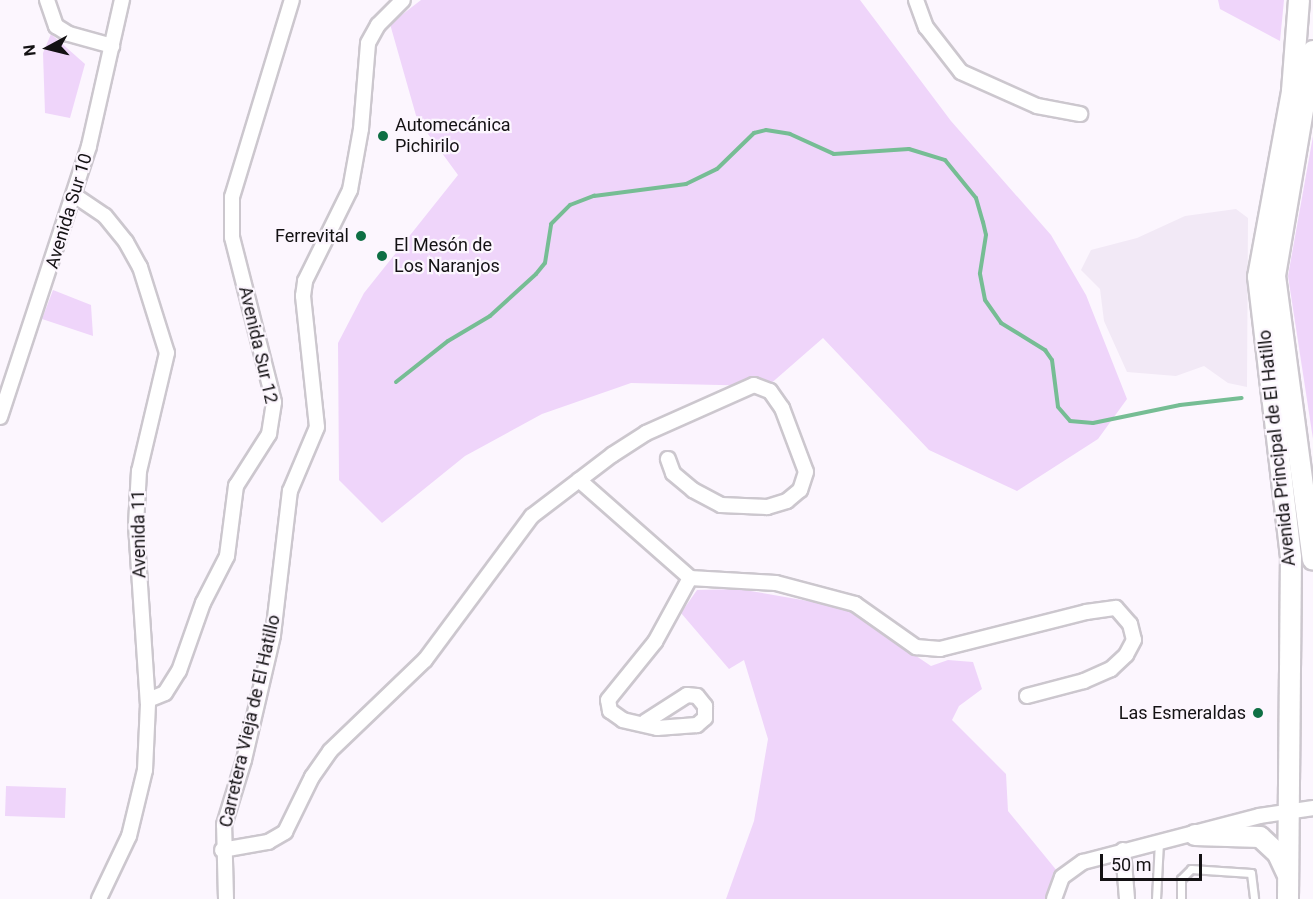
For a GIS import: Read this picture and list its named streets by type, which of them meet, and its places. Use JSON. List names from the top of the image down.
{
  "streets": {
    "main road": ["Avenida Principal de El Hatillo"],
    "street": [
      "Avenida Sur 10",
      "Avenida Sur 12",
      "Avenida 11",
      "Carretera Vieja de El Hatillo"
    ]
  },
  "crossings": [
    ["Avenida Sur 10", "Avenida 11"],
    ["Avenida Sur 12", "Avenida 11"]
  ],
  "places": [
    "Automecánica Pichirilo",
    "Ferrevital",
    "El Mesón de Los Naranjos",
    "Las Esmeraldas"
  ],
  "scale_bar": "50 m",
  "north": "left"
}
